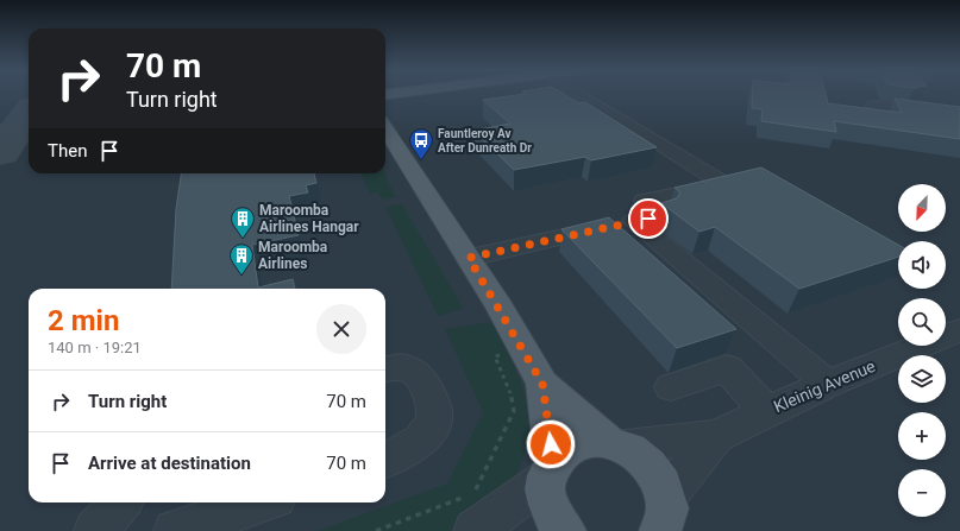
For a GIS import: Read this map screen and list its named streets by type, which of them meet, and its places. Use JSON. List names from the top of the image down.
{
  "streets": {
    "street": ["Kleinig Avenue"]
  },
  "places": {
    "bus stop": ["Fauntleroy Av After Dunreath Dr"],
    "building": ["Maroomba Airlines Hangar", "Maroomba Airlines"]
  },
  "north": "bottom left",
  "page": {
    "turn": ["70 m", "Turn right"],
    "then": "Then",
    "map_buttons": ["+", "−"],
    "heading": ["2 min", "140 m · 19:21"],
    "list": [
      {
        "name": "Turn right",
        "value": "70 m"
      },
      {
        "name": "Arrive at destination",
        "value": "70 m"
      }
    ]
  }
}
